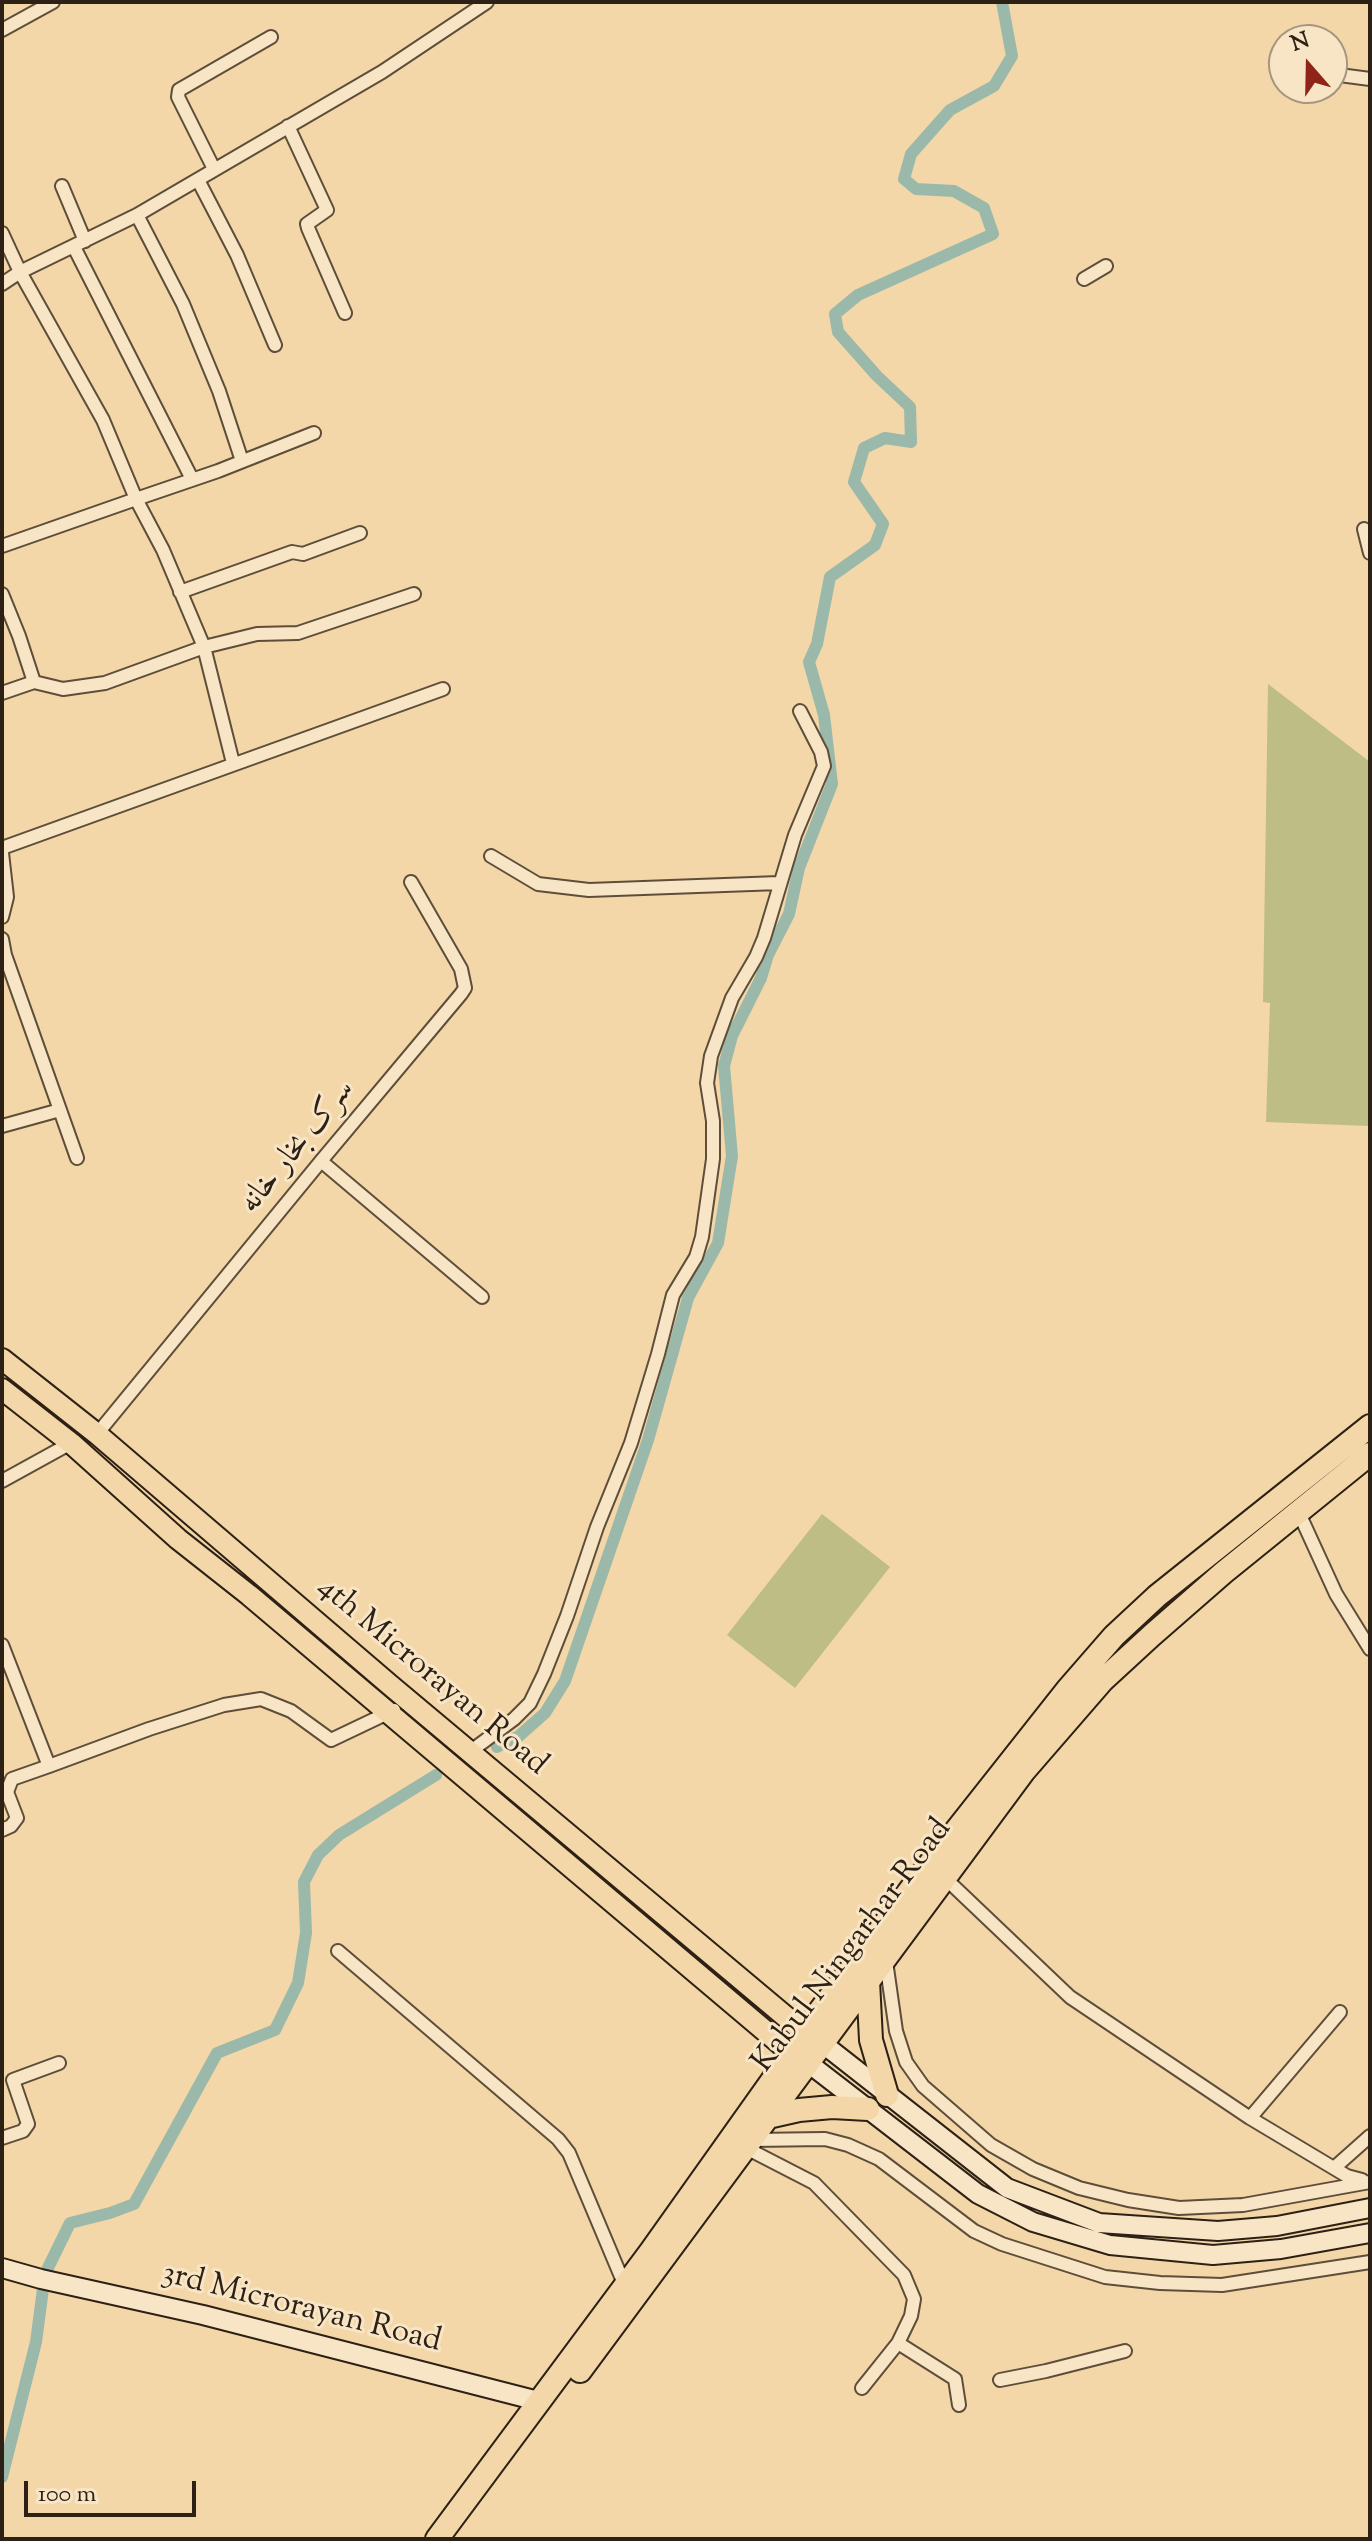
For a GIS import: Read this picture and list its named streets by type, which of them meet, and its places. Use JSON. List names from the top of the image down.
{
  "streets": {
    "highway": ["Kabul Ningarhar Road"],
    "main road": ["4th Microrayan Road", "3rd Microrayan Road"],
    "street": ["سرک بخار خانه"]
  },
  "crossings": [
    ["سرک بخار خانه", "4th Microrayan Road"],
    ["4th Microrayan Road", "Kabul Ningarhar Road"],
    ["Kabul Ningarhar Road", "3rd Microrayan Road"]
  ],
  "scale_bar": "100 m",
  "north": "top"
}
